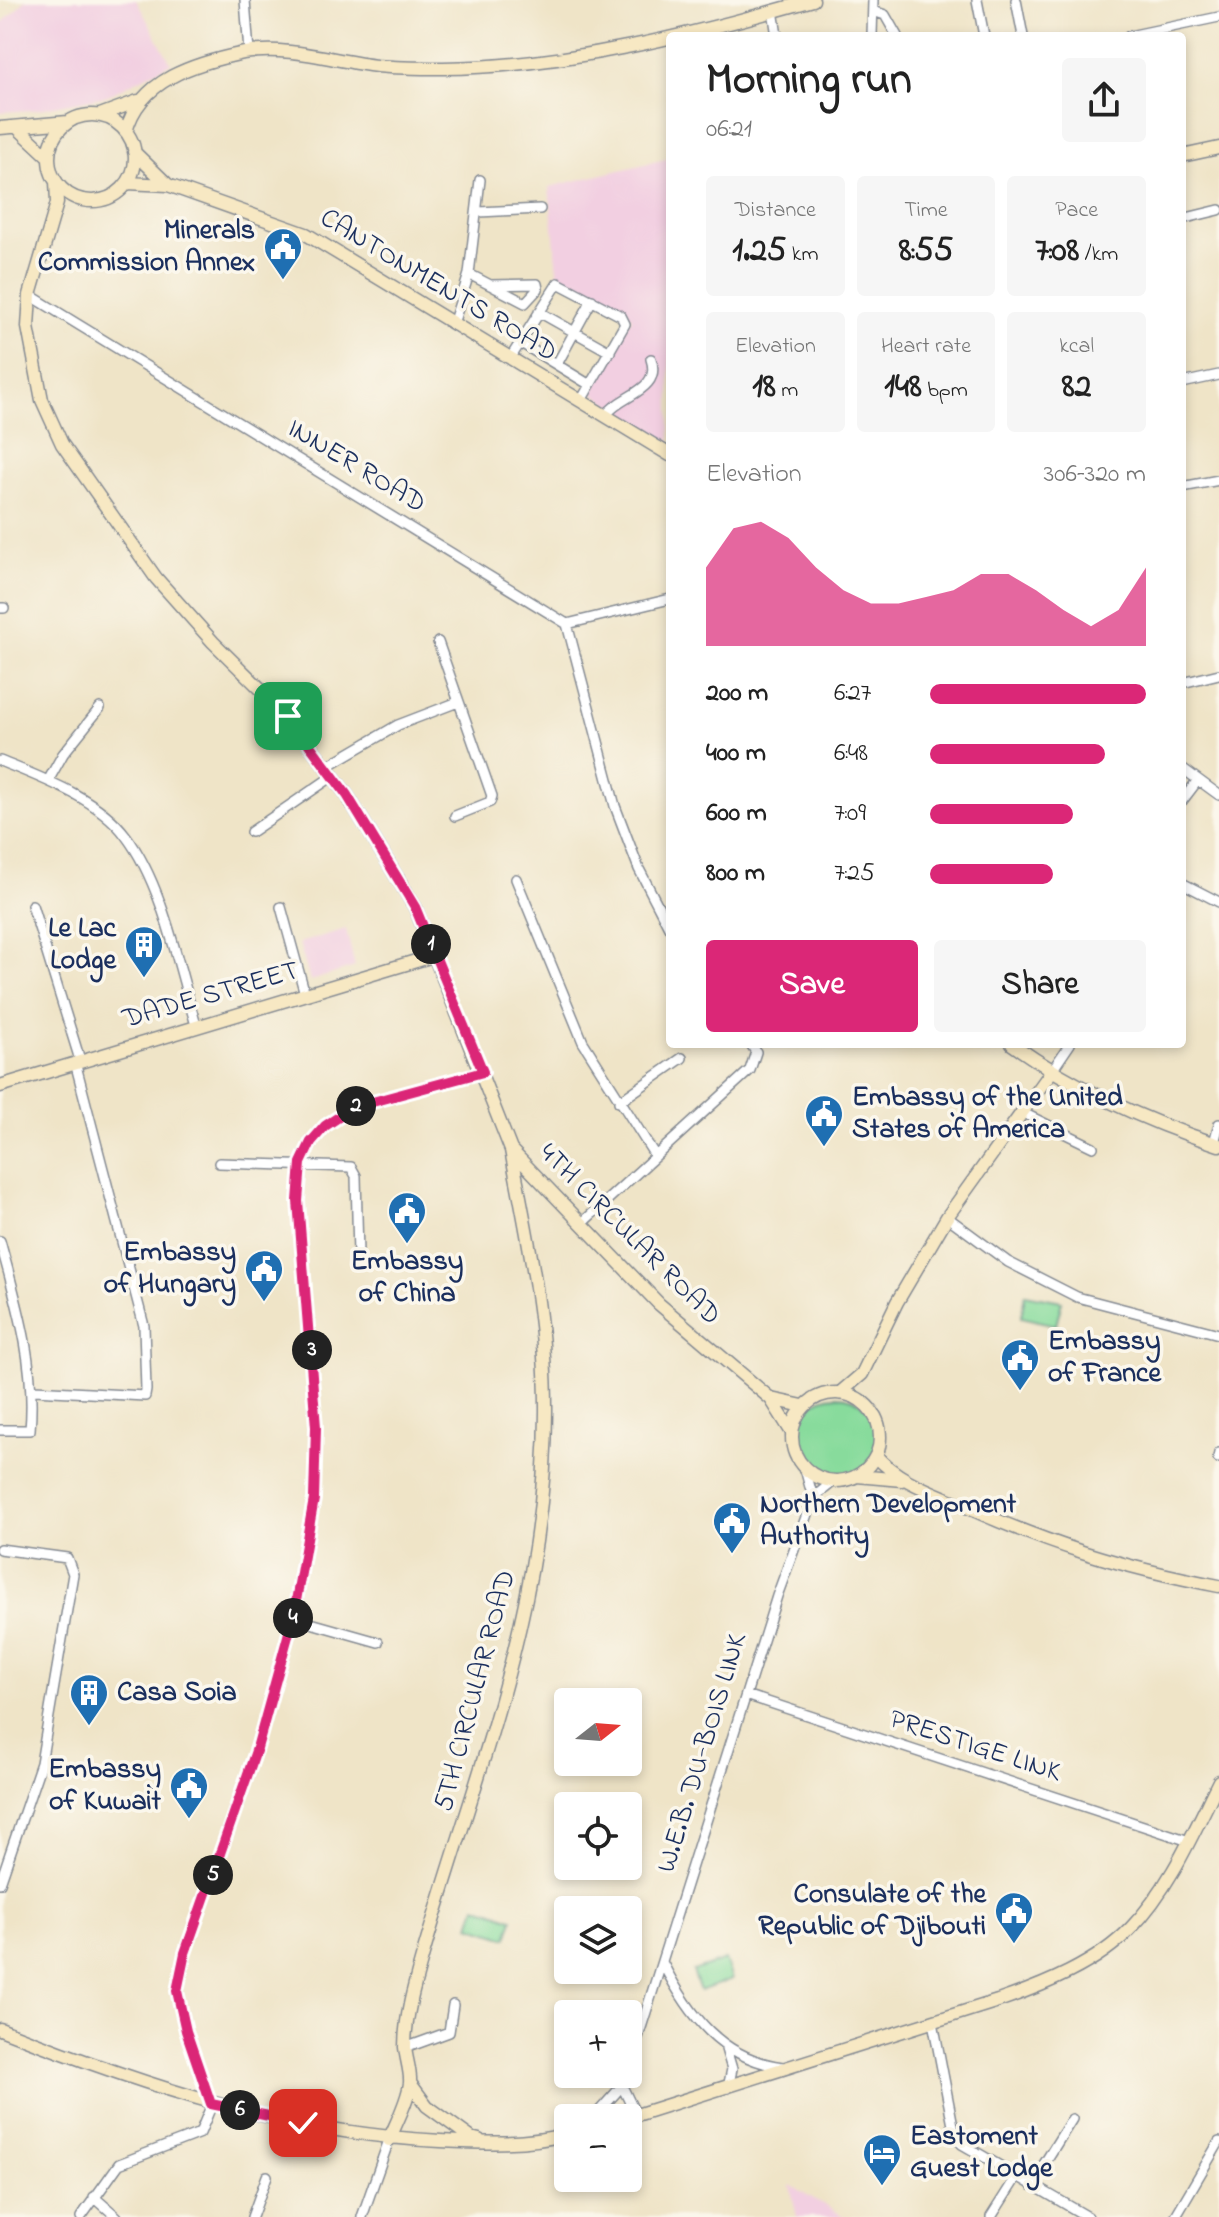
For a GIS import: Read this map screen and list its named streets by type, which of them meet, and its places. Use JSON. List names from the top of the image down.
{
  "streets": {
    "street": [
      "CANTONMENTS ROAD",
      "INNER ROAD",
      "DADE STREET",
      "4TH CIRCULAR ROAD",
      "5TH CIRCULAR ROAD",
      "PRESTIGE LINK",
      "W.E.B. DU-BOIS LINK"
    ]
  },
  "crossings": [
    ["INNER ROAD", "4TH CIRCULAR ROAD"],
    ["DADE STREET", "4TH CIRCULAR ROAD"],
    ["4TH CIRCULAR ROAD", "5TH CIRCULAR ROAD"],
    ["PRESTIGE LINK", "W.E.B. DU-BOIS LINK"]
  ],
  "places": {
    "public building": [
      "Minerals Commission Annex",
      "Embassy of the United States of America",
      "Embassy of China",
      "Embassy of Hungary",
      "Embassy of France",
      "Northern Development Authority",
      "Embassy of Kuwait",
      "Consulate of the Republic of Djibouti"
    ],
    "building": ["Le Lac Lodge", "Casa Soia"],
    "hotel": ["Eastoment Guest Lodge"]
  },
  "north": "right",
  "page": {
    "heading": ["Morning run", "06:21"],
    "stats": [
      ["Distance", "1.25 km"],
      ["Time", "8:55"],
      ["Pace", "7:08 /km"],
      ["Elevation", "18 m"],
      ["Heart rate", "148 bpm"],
      ["kcal", "82"]
    ],
    "chart": ["Elevation", "306–320 m"],
    "list": [
      {
        "name": "200 m",
        "note": "6:27"
      },
      {
        "name": "400 m",
        "note": "6:48"
      },
      {
        "name": "600 m",
        "note": "7:09"
      },
      {
        "name": "800 m",
        "note": "7:25"
      }
    ],
    "pins": [
      "1",
      "2",
      "3",
      "4",
      "5",
      "6"
    ],
    "buttons": ["Save", "Share"],
    "map_buttons": ["+", "−"]
  }
}
